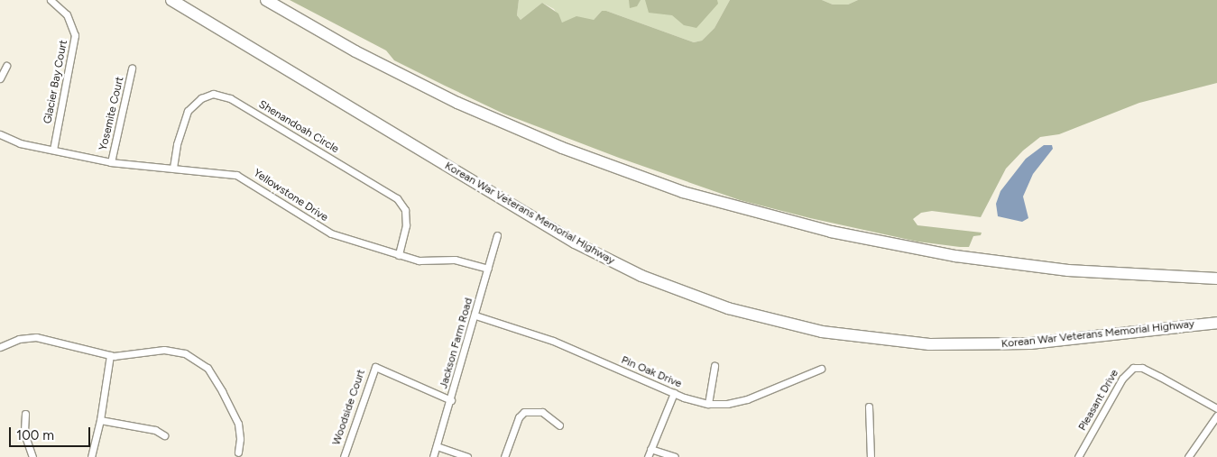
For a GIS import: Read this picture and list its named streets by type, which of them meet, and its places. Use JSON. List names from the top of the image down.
{
  "streets": {
    "highway": ["Korean War Veterans Memorial Highway"],
    "street": [
      "Glacier Bay Court",
      "Yosemite Court",
      "Shenandoah Circle",
      "Yellowstone Drive",
      "Jackson Farm Road",
      "Pin Oak Drive",
      "Pleasant Drive",
      "Woodside Court"
    ]
  },
  "crossings": [
    ["Glacier Bay Court", "Yellowstone Drive"],
    ["Yosemite Court", "Yellowstone Drive"],
    ["Shenandoah Circle", "Yellowstone Drive"],
    ["Yellowstone Drive", "Jackson Farm Road"],
    ["Jackson Farm Road", "Pin Oak Drive"],
    ["Jackson Farm Road", "Woodside Court"]
  ],
  "scale_bar": "100 m"
}
